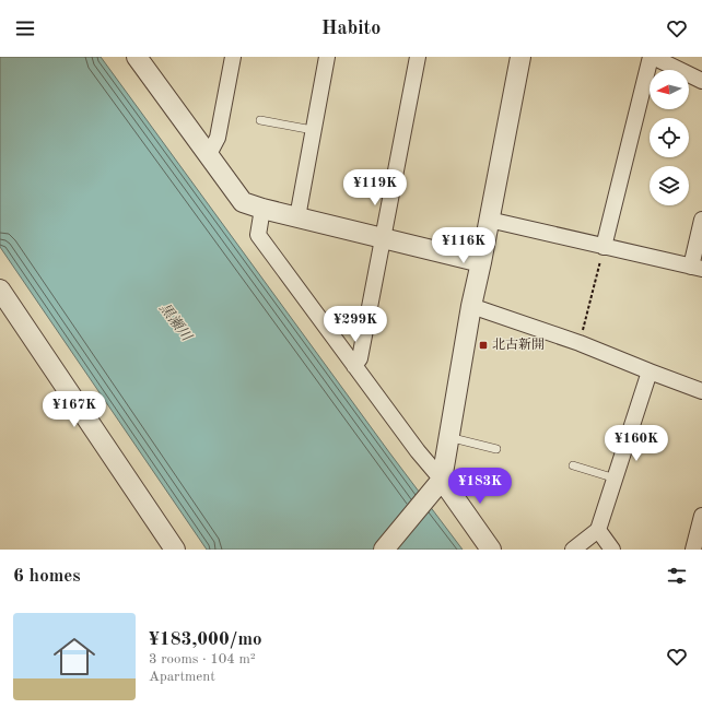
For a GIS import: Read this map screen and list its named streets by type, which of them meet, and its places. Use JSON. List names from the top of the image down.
{
  "water": ["黒瀬川"],
  "places": {
    "transit": ["北古新開"]
  },
  "north": "left",
  "page": {
    "header": "Habito",
    "price": [
      "¥119K",
      "¥116K",
      "¥299K",
      "¥167K",
      "¥160K",
      "¥183K"
    ],
    "heading": "6 homes",
    "list": [
      {
        "name": "¥183,000/mo",
        "note": "3 rooms · 104 m² · Apartment"
      }
    ]
  }
}
